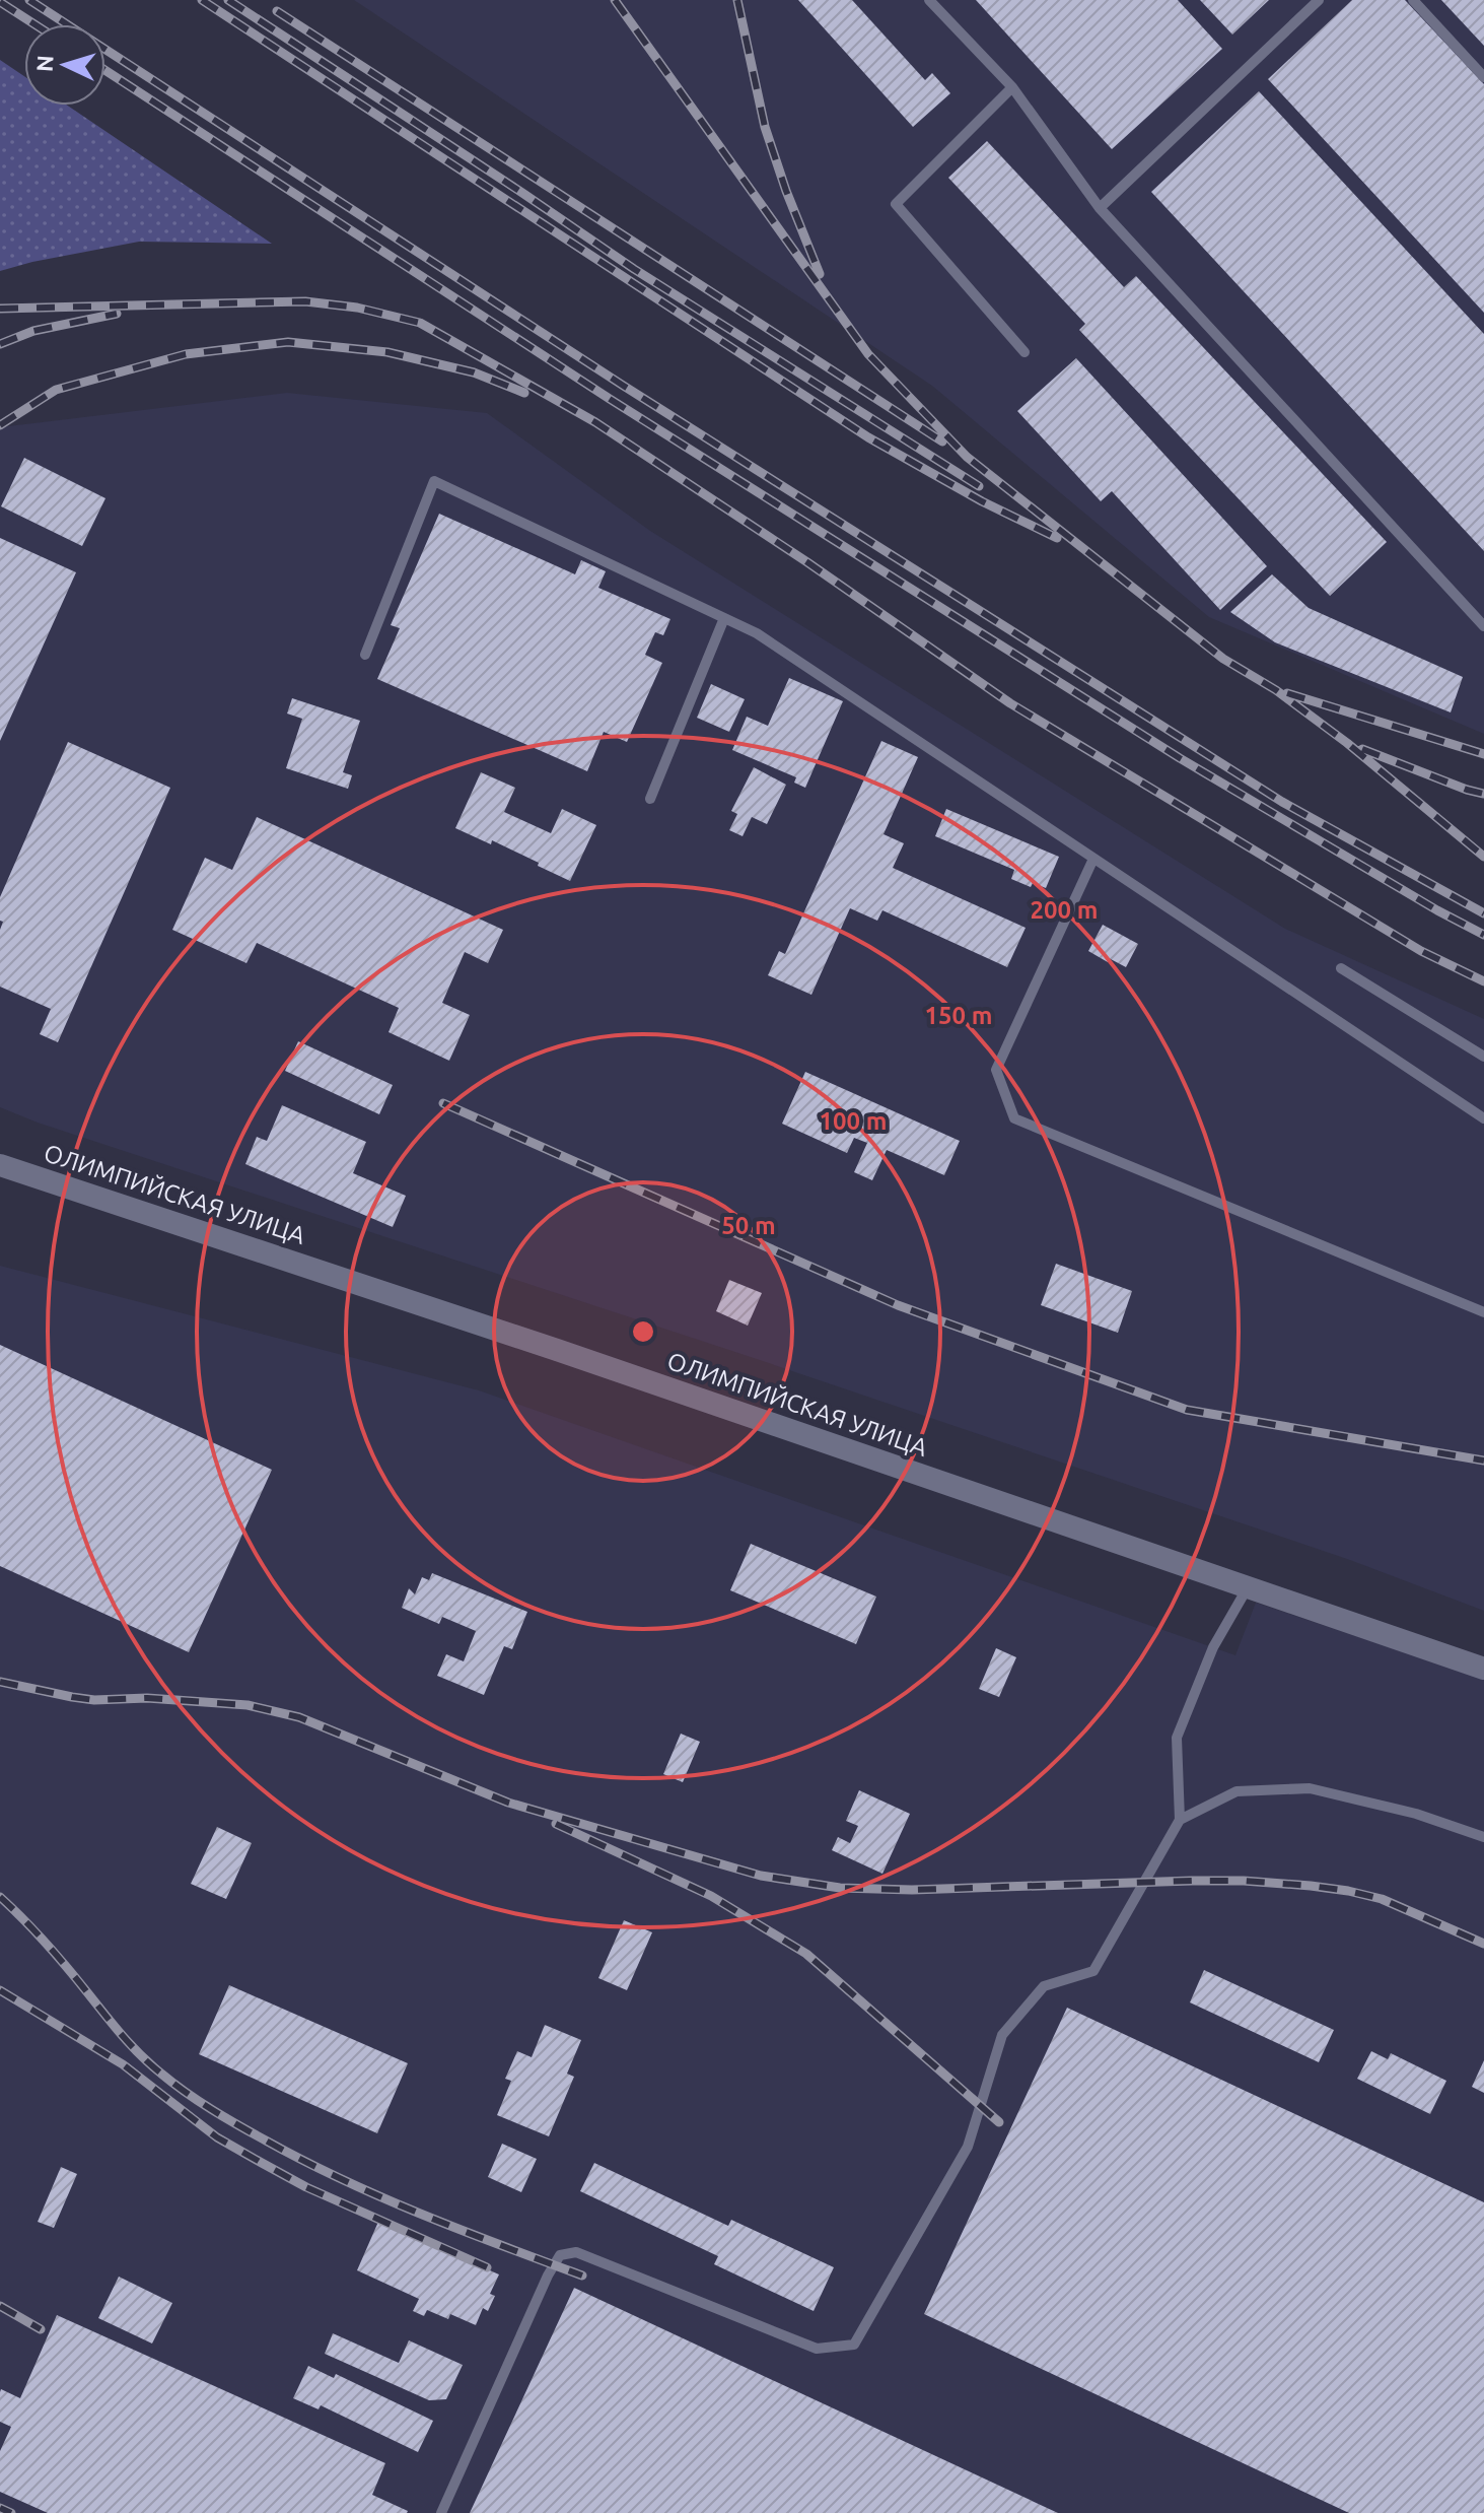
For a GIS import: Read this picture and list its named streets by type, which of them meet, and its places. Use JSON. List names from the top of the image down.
{
  "streets": {
    "street": ["ОЛИМПИЙСКАЯ УЛИЦА"]
  },
  "north": "left",
  "rings": [
    "200 m",
    "150 m",
    "100 m",
    "50 m"
  ]
}
